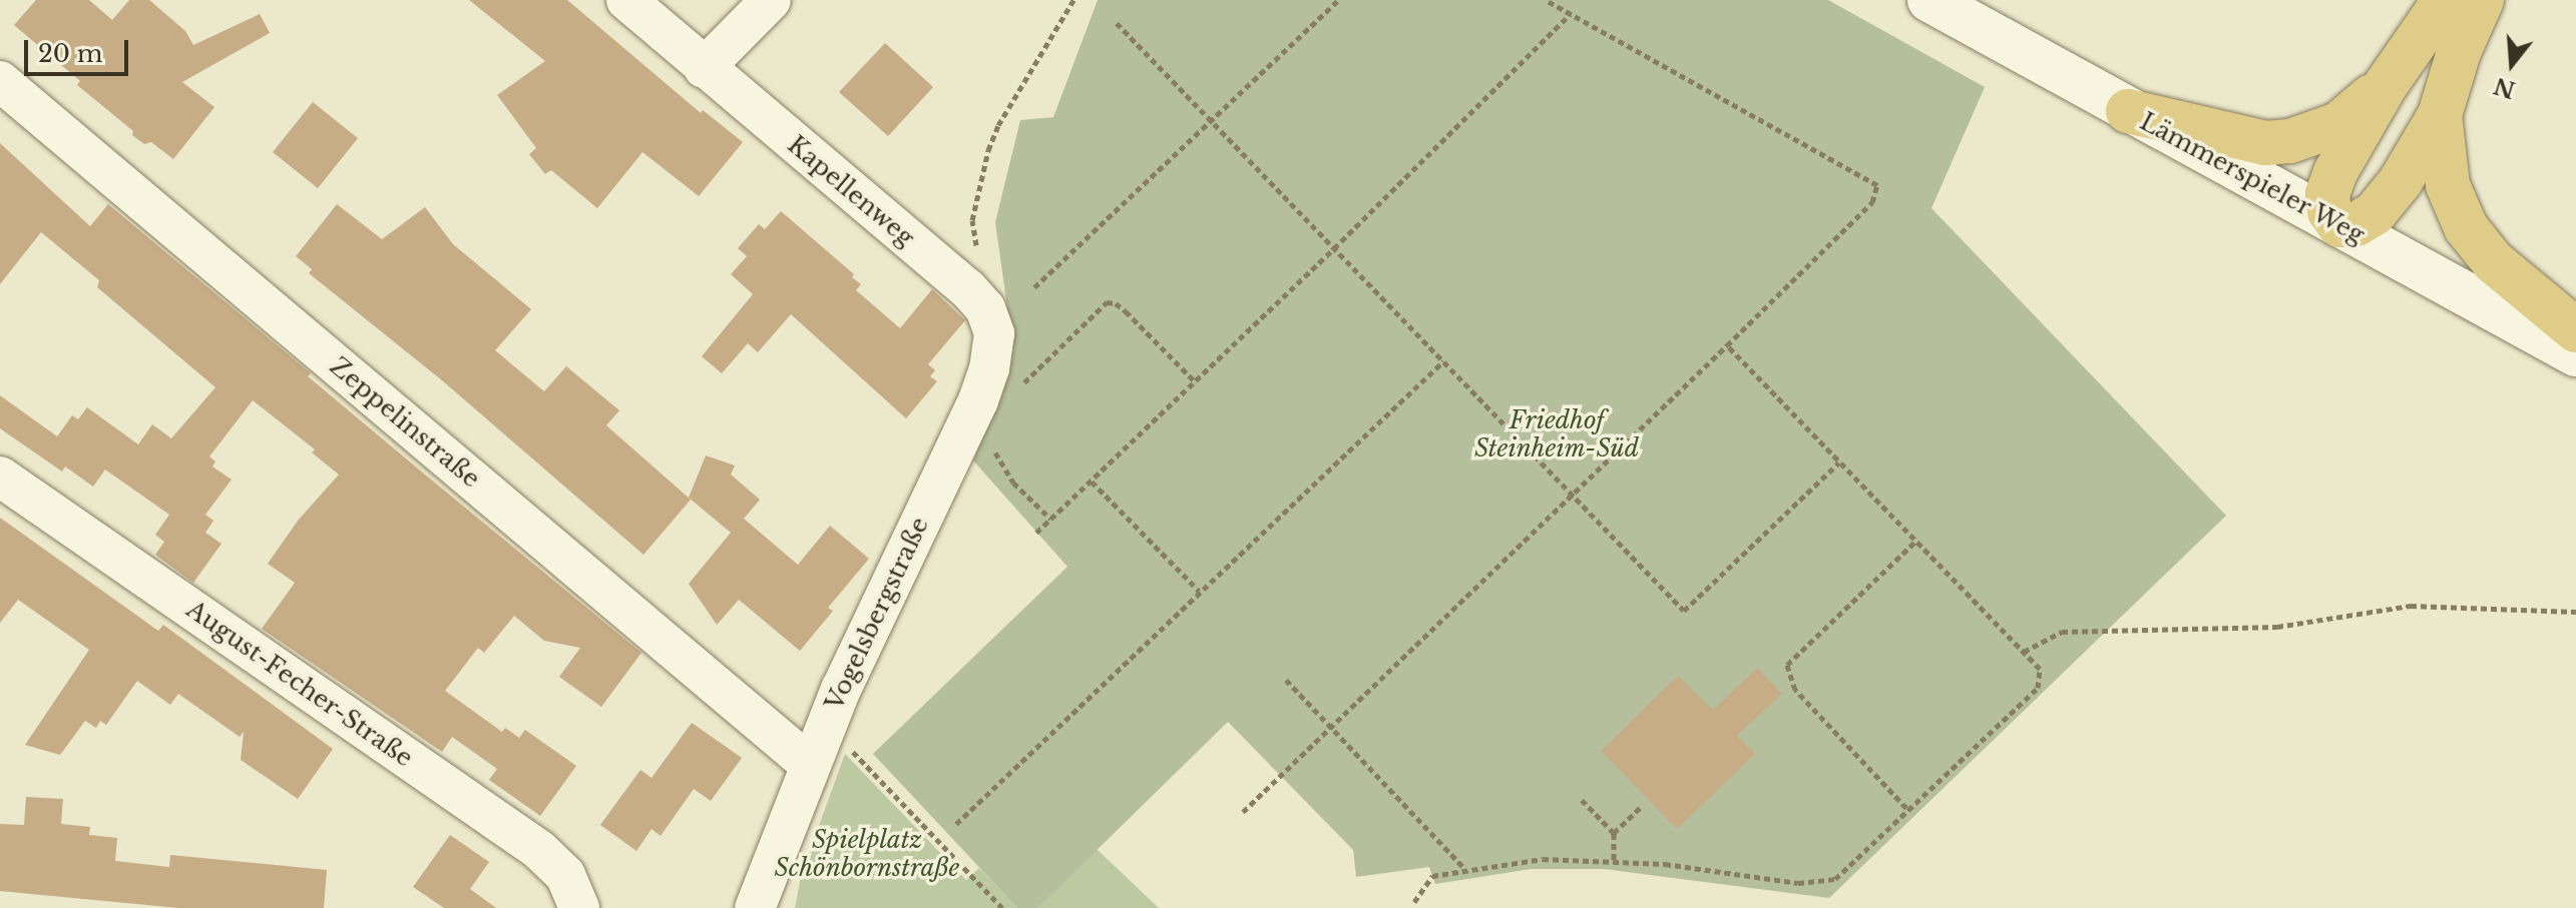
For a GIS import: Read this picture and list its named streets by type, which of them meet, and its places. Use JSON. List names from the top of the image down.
{
  "streets": {
    "street": [
      "Lämmerspieler Weg",
      "Kapellenweg",
      "Zeppelinstraße",
      "Vogelsbergstraße",
      "August-Fecher-Straße"
    ]
  },
  "crossings": [
    ["Kapellenweg", "Vogelsbergstraße"],
    ["Zeppelinstraße", "Vogelsbergstraße"]
  ],
  "parks": ["Friedhof Steinheim-Süd", "Spielplatz Schönbornstraße"],
  "scale_bar": "20 m",
  "north": "bottom"
}
